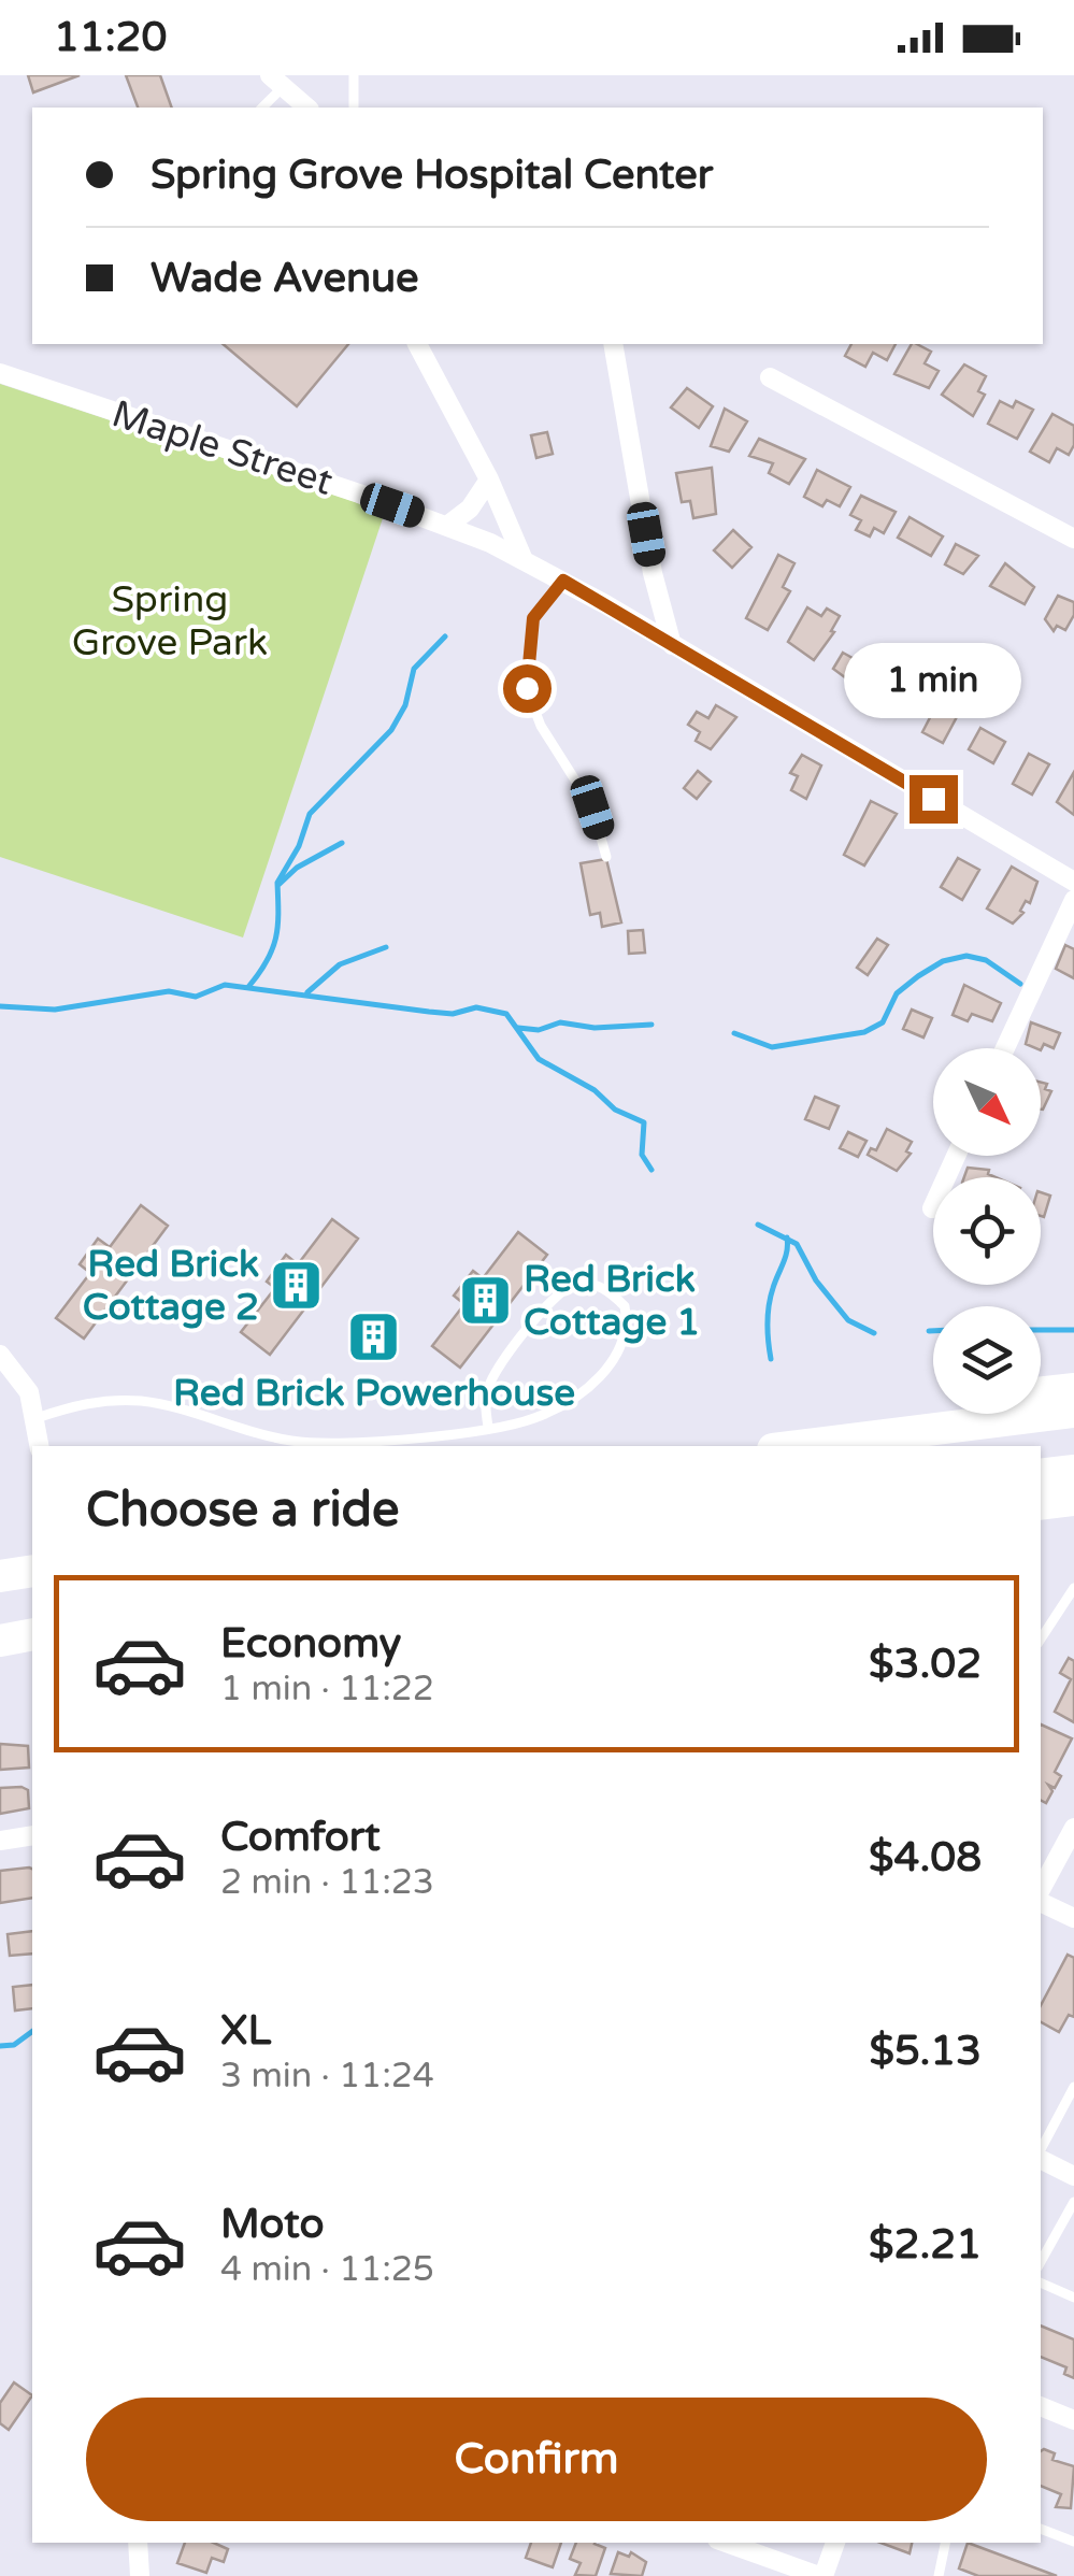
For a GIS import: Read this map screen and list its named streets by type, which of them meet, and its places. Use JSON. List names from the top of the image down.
{
  "streets": {
    "street": ["Maple Street"]
  },
  "parks": ["Spring Grove Park"],
  "places": {
    "building": ["Red Brick Cottage 2", "Red Brick Cottage 1", "Red Brick Powerhouse"]
  },
  "north": "bottom right",
  "page": {
    "status": "11:20",
    "banner": ["Spring Grove Hospital Center", "Wade Avenue"],
    "bubble": "1 min",
    "heading": "Choose a ride",
    "list": [
      {
        "name": "Economy",
        "note": "1 min · 11:22",
        "value": "$3.02"
      },
      {
        "name": "Comfort",
        "note": "2 min · 11:23",
        "value": "$4.08"
      },
      {
        "name": "XL",
        "note": "3 min · 11:24",
        "value": "$5.13"
      },
      {
        "name": "Moto",
        "note": "4 min · 11:25",
        "value": "$2.21"
      }
    ],
    "buttons": "Confirm"
  }
}
